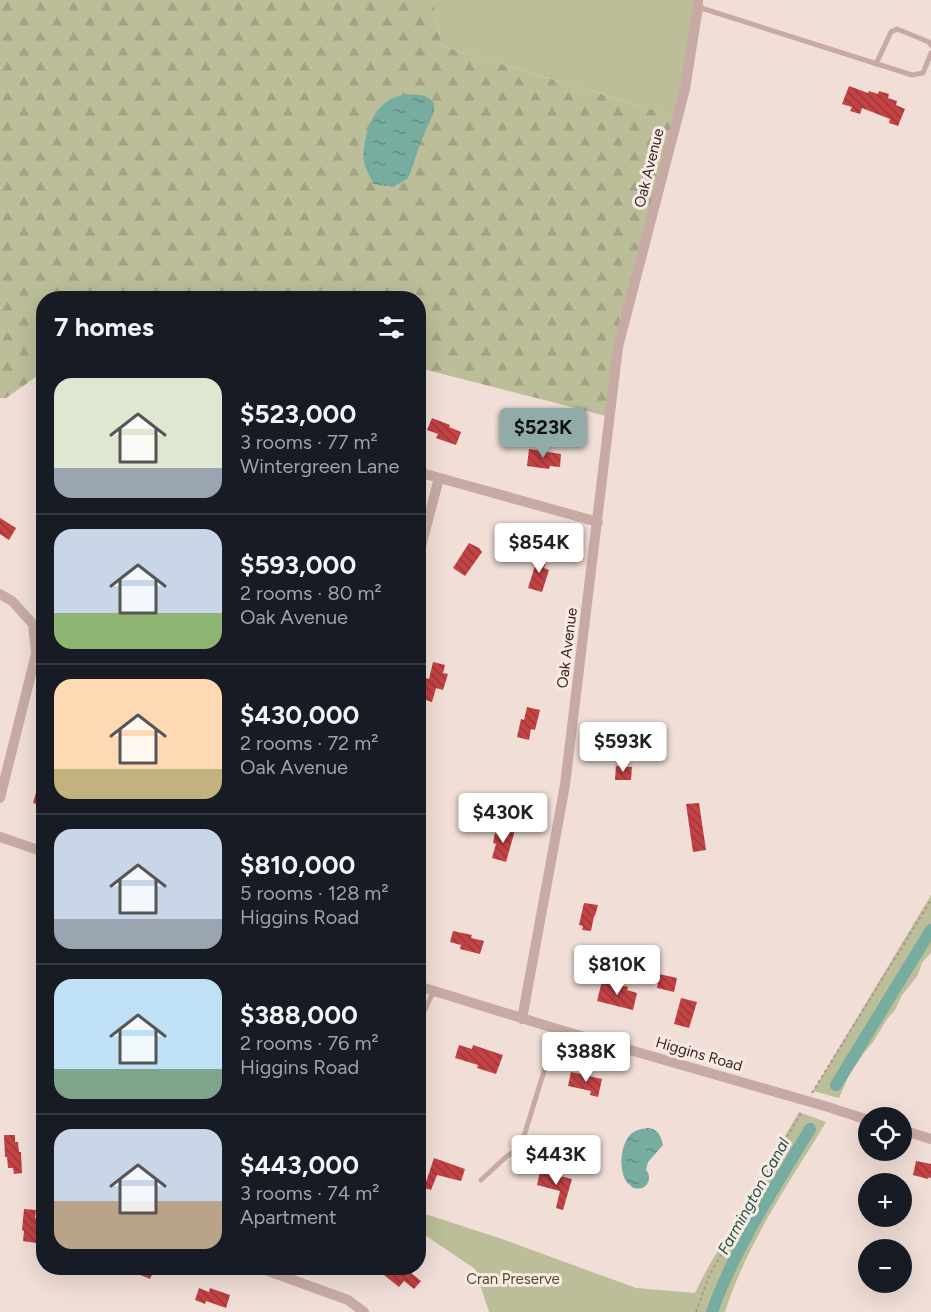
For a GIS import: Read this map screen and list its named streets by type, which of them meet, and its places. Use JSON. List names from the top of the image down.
{
  "streets": {
    "street": ["Oak Avenue", "Higgins Road"]
  },
  "crossings": [
    ["Oak Avenue", "Higgins Road"]
  ],
  "water": ["Farmington Canal"],
  "parks": ["Cran Preserve"],
  "page": {
    "heading": "7 homes",
    "list": [
      {
        "name": "$523,000",
        "note": "3 rooms · 77 m² · Wintergreen Lane"
      },
      {
        "name": "$593,000",
        "note": "2 rooms · 80 m² · Oak Avenue"
      },
      {
        "name": "$430,000",
        "note": "2 rooms · 72 m² · Oak Avenue"
      },
      {
        "name": "$810,000",
        "note": "5 rooms · 128 m² · Higgins Road"
      },
      {
        "name": "$388,000",
        "note": "2 rooms · 76 m² · Higgins Road"
      },
      {
        "name": "$443,000",
        "note": "3 rooms · 74 m² · Apartment"
      }
    ],
    "price": [
      "$523K",
      "$854K",
      "$593K",
      "$430K",
      "$810K",
      "$388K",
      "$443K"
    ],
    "map_buttons": ["+", "−"]
  }
}
